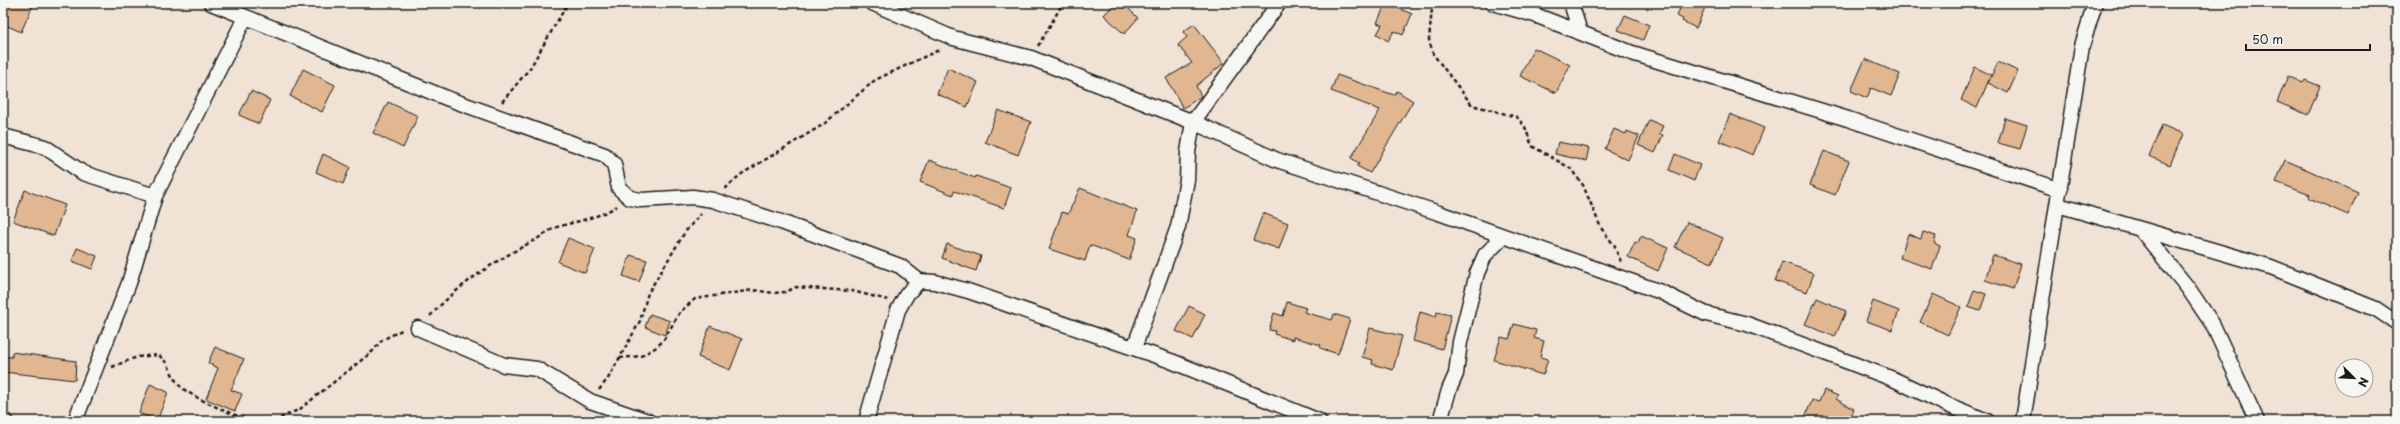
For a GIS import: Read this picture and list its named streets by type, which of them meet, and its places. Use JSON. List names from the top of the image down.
{
  "scale_bar": "50 m",
  "north": "bottom right"
}
